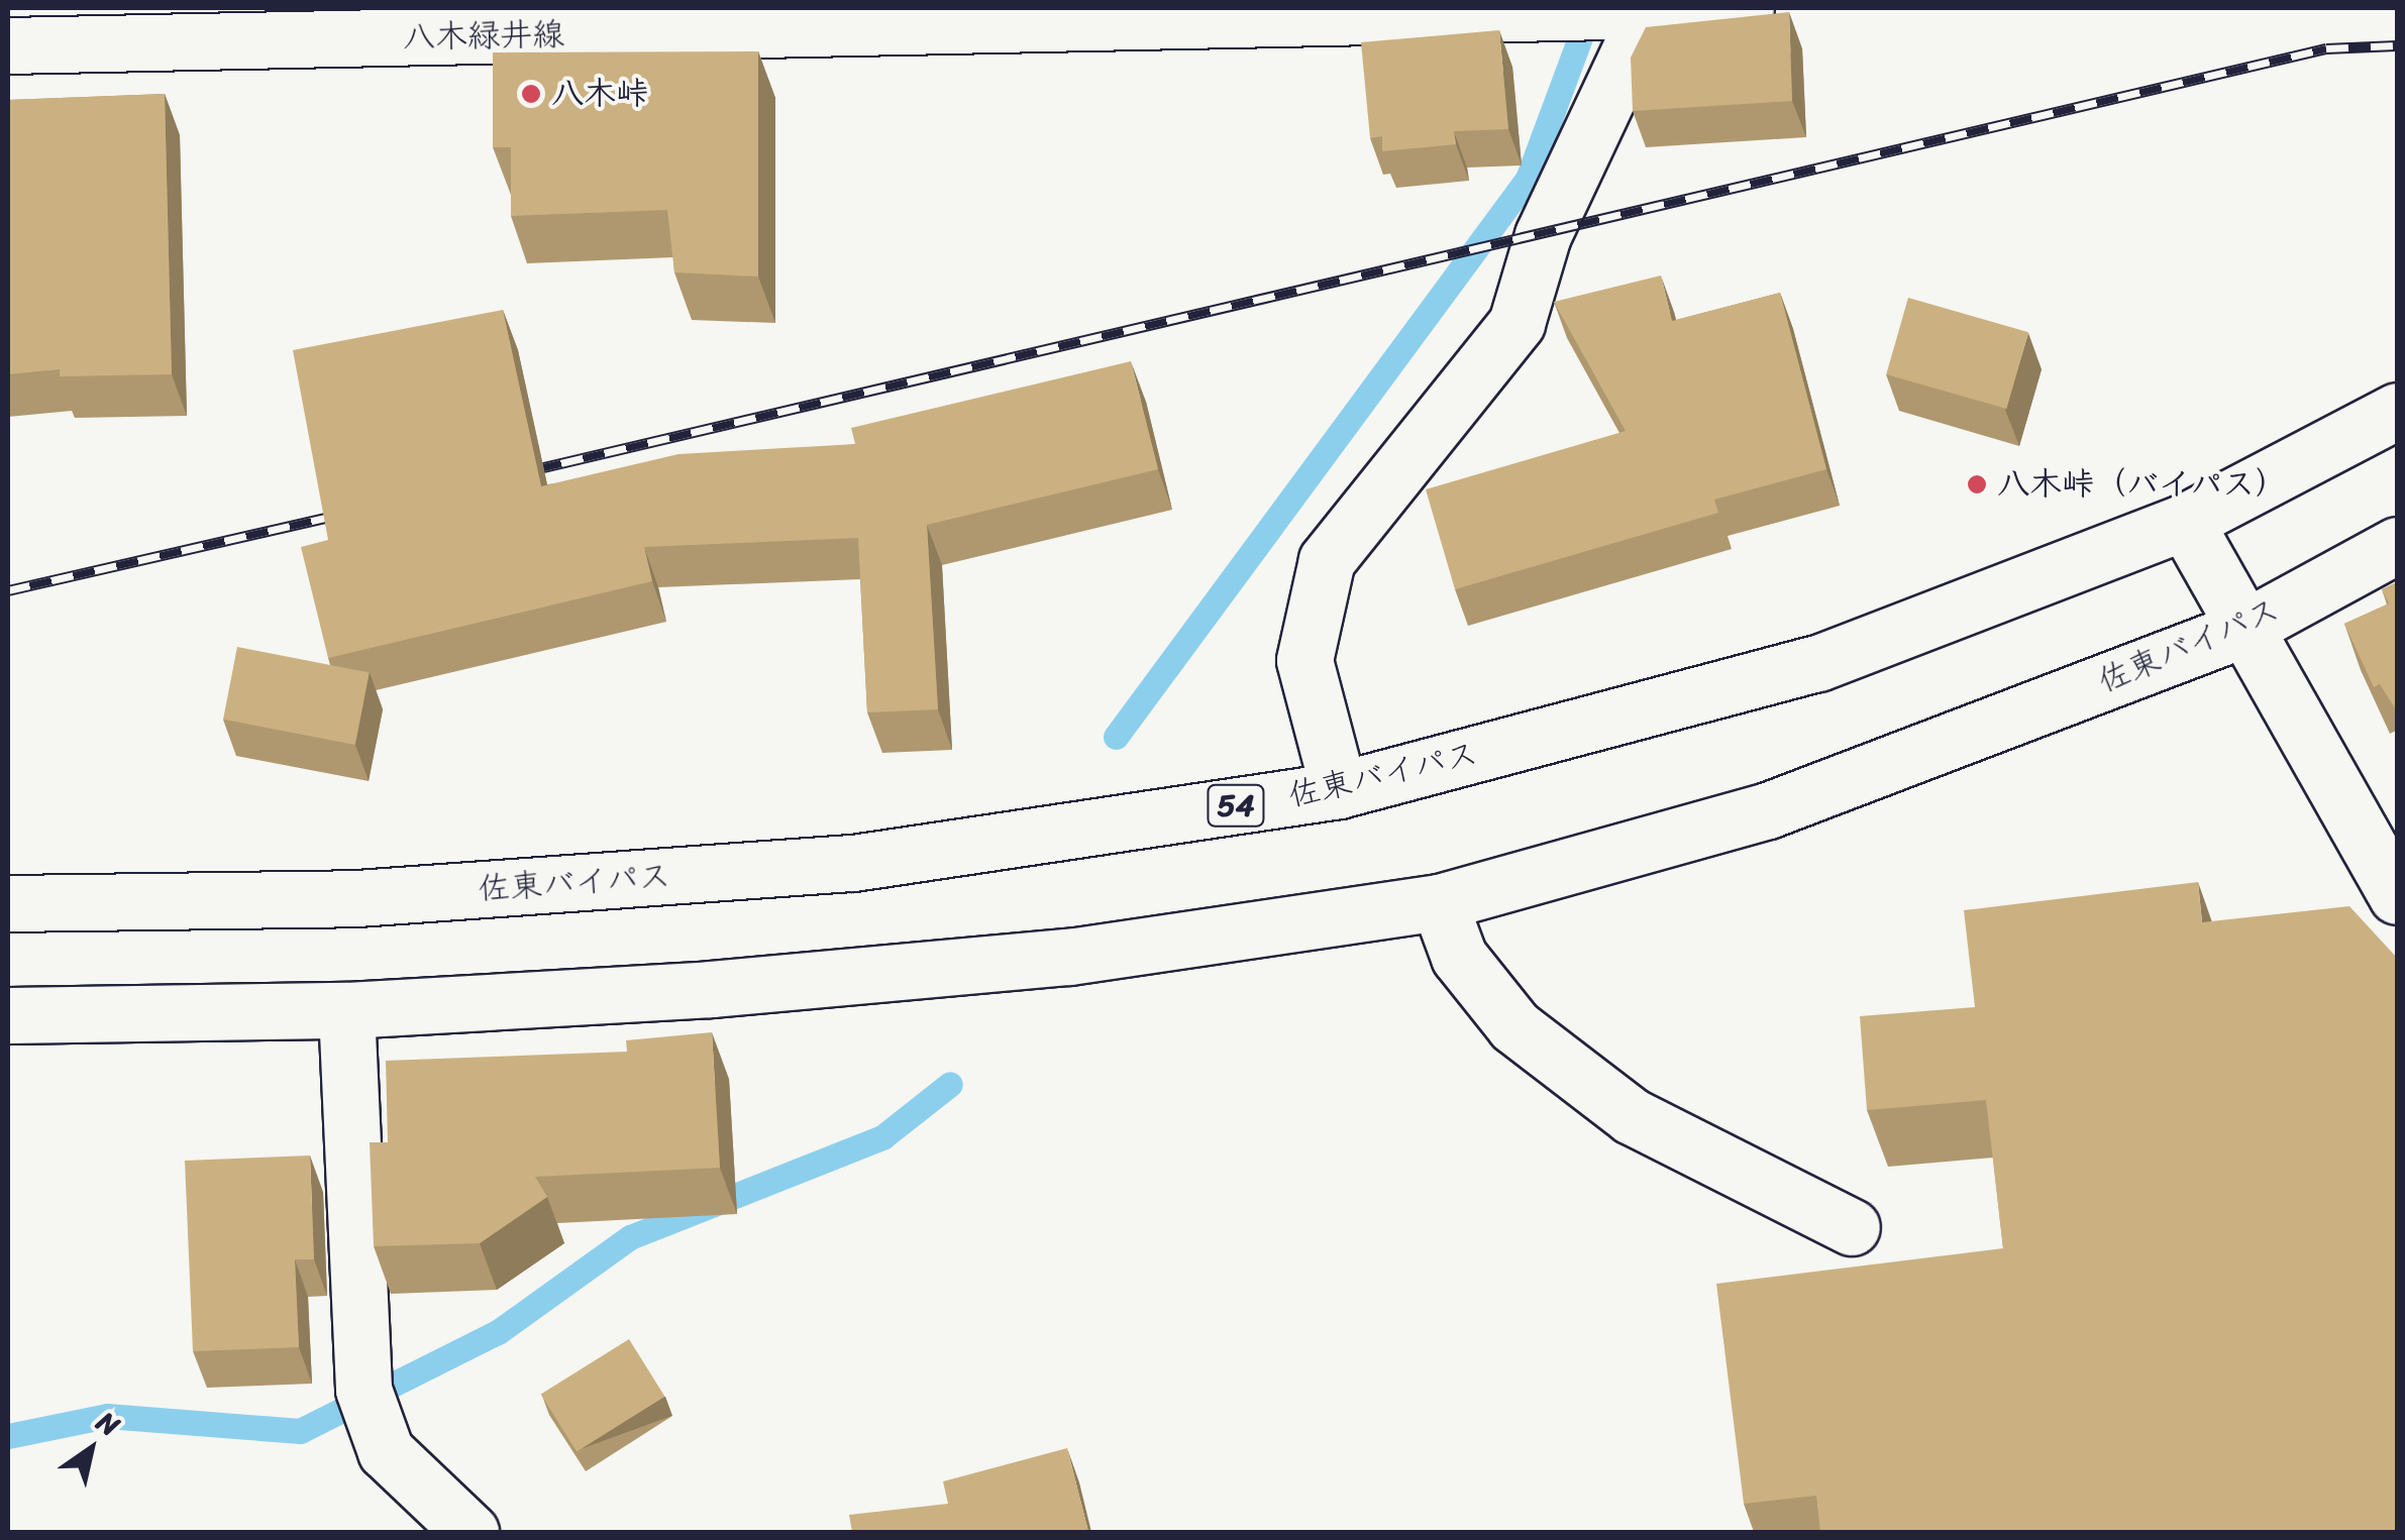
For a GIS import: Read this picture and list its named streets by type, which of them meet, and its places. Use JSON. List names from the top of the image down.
{
  "streets": {
    "main road": ["八木緑井線", "佐東バイパス", "54"]
  },
  "places": ["八木峠", "八木峠（バイパス）"],
  "north": "top right"
}
